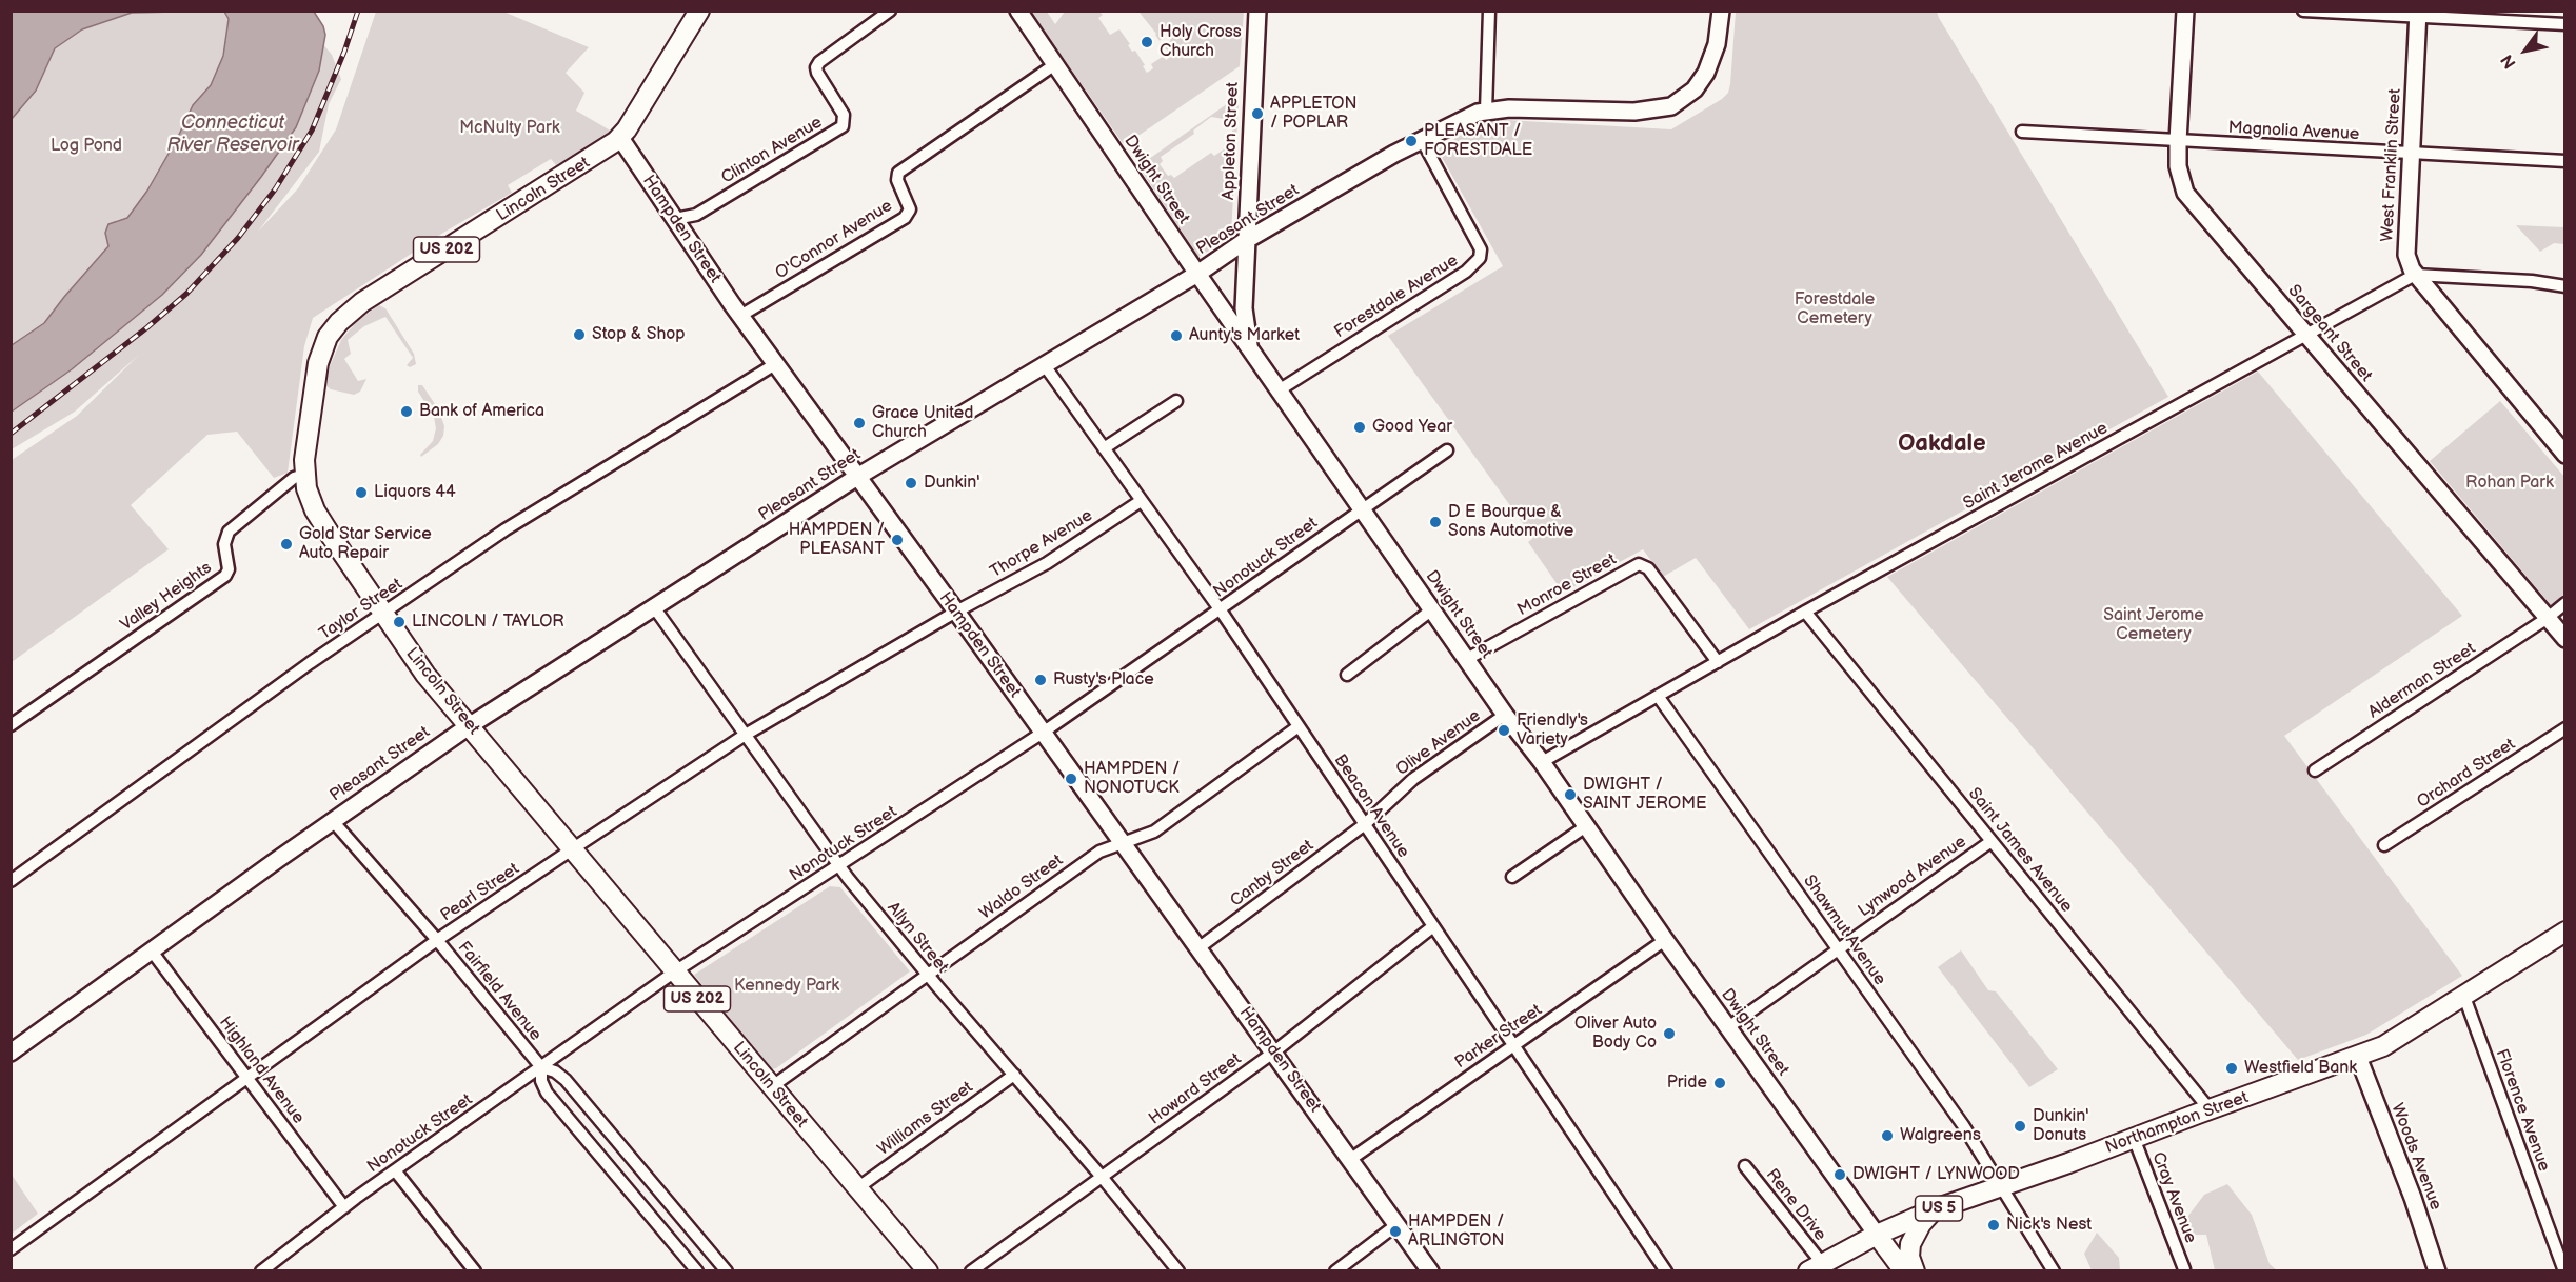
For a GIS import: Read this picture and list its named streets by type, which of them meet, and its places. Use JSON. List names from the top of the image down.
{
  "streets": {
    "main road": [
      "Appleton Street",
      "West Franklin Street",
      "Dwight Street",
      "Lincoln Street",
      "Pleasant Street",
      "Hampden Street",
      "US 202",
      "Sargeant Street",
      "Northampton Street",
      "Woods Avenue",
      "US 5"
    ],
    "street": [
      "Magnolia Avenue",
      "Clinton Avenue",
      "O'Connor Avenue",
      "Forestdale Avenue",
      "Saint Jerome Avenue",
      "Thorpe Avenue",
      "Nonotuck Street",
      "Monroe Street",
      "Valley Heights",
      "Taylor Street",
      "Alderman Street",
      "Olive Avenue",
      "Orchard Street",
      "Beacon Avenue",
      "Saint James Avenue",
      "Canby Street",
      "Lynwood Avenue",
      "Waldo Street",
      "Pearl Street",
      "Shawmut Avenue",
      "Allyn Street",
      "Fairfield Avenue",
      "Parker Street",
      "Highland Avenue",
      "Howard Street",
      "Florence Avenue",
      "Williams Street",
      "Cray Avenue",
      "Rene Drive"
    ]
  },
  "crossings": [
    ["Magnolia Avenue", "West Franklin Street"],
    ["Magnolia Avenue", "Sargeant Street"],
    ["Appleton Street", "Dwight Street"],
    ["Appleton Street", "Pleasant Street"],
    ["Clinton Avenue", "Hampden Street"],
    ["West Franklin Street", "Saint Jerome Avenue"],
    ["Dwight Street", "Pleasant Street"],
    ["Dwight Street", "O'Connor Avenue"],
    ["Dwight Street", "Forestdale Avenue"],
    ["Dwight Street", "Saint Jerome Avenue"],
    ["Dwight Street", "Nonotuck Street"],
    ["Dwight Street", "Monroe Street"],
    ["Dwight Street", "Olive Avenue"],
    ["Dwight Street", "Lynwood Avenue"],
    ["Dwight Street", "Parker Street"],
    ["Dwight Street", "Northampton Street"],
    ["Lincoln Street", "Pleasant Street"],
    ["Lincoln Street", "Hampden Street"],
    ["Lincoln Street", "US 202"],
    ["Lincoln Street", "Nonotuck Street"],
    ["Lincoln Street", "Valley Heights"],
    ["Lincoln Street", "Taylor Street"],
    ["Lincoln Street", "Waldo Street"],
    ["Lincoln Street", "Pearl Street"],
    ["Lincoln Street", "Williams Street"],
    ["Pleasant Street", "Hampden Street"],
    ["Pleasant Street", "Forestdale Avenue"],
    ["Pleasant Street", "Beacon Avenue"],
    ["Pleasant Street", "Allyn Street"],
    ["Pleasant Street", "Fairfield Avenue"],
    ["Pleasant Street", "Highland Avenue"],
    ["Hampden Street", "O'Connor Avenue"],
    ["Hampden Street", "US 202"],
    ["Hampden Street", "Thorpe Avenue"],
    ["Hampden Street", "Nonotuck Street"],
    ["Hampden Street", "Taylor Street"],
    ["Hampden Street", "Canby Street"],
    ["Hampden Street", "Waldo Street"],
    ["Hampden Street", "Pearl Street"],
    ["Hampden Street", "Parker Street"],
    ["Hampden Street", "Howard Street"],
    ["Sargeant Street", "Saint Jerome Avenue"],
    ["Sargeant Street", "Alderman Street"],
    ["Saint Jerome Avenue", "Monroe Street"],
    ["Saint Jerome Avenue", "Saint James Avenue"],
    ["Saint Jerome Avenue", "Shawmut Avenue"],
    ["Thorpe Avenue", "Beacon Avenue"],
    ["Thorpe Avenue", "Pearl Street"],
    ["Nonotuck Street", "Beacon Avenue"],
    ["Nonotuck Street", "Allyn Street"],
    ["Nonotuck Street", "Fairfield Avenue"],
    ["Nonotuck Street", "Highland Avenue"],
    ["Olive Avenue", "Beacon Avenue"],
    ["Olive Avenue", "Canby Street"],
    ["Beacon Avenue", "Canby Street"],
    ["Beacon Avenue", "Waldo Street"],
    ["Beacon Avenue", "Parker Street"],
    ["Beacon Avenue", "Howard Street"],
    ["Saint James Avenue", "Lynwood Avenue"],
    ["Saint James Avenue", "Northampton Street"],
    ["Lynwood Avenue", "Shawmut Avenue"],
    ["Waldo Street", "Allyn Street"],
    ["Pearl Street", "Allyn Street"],
    ["Pearl Street", "Fairfield Avenue"],
    ["Pearl Street", "Highland Avenue"],
    ["Shawmut Avenue", "Northampton Street"],
    ["Allyn Street", "Howard Street"],
    ["Allyn Street", "Williams Street"],
    ["Florence Avenue", "Northampton Street"],
    ["Northampton Street", "Woods Avenue"],
    ["Northampton Street", "Cray Avenue"],
    ["Northampton Street", "Rene Drive"]
  ],
  "districts": ["Oakdale"],
  "water": ["Connecticut River Reservoir"],
  "parks": [
    "McNulty Park",
    "Log Pond",
    "Forestdale Cemetery",
    "Rohan Park",
    "Saint Jerome Cemetery",
    "Kennedy Park"
  ],
  "places": [
    "Holy Cross Church",
    "APPLETON / POPLAR",
    "PLEASANT / FORESTDALE",
    "Stop & Shop",
    "Aunty's Market",
    "Bank of America",
    "Grace United Church",
    "Good Year",
    "Dunkin'",
    "Liquors 44",
    "D E Bourque & Sons Automotive",
    "HAMPDEN / PLEASANT",
    "Gold Star Service Auto Repair",
    "LINCOLN / TAYLOR",
    "Rusty's Place",
    "Friendly's Variety",
    "HAMPDEN / NONOTUCK",
    "DWIGHT / SAINT JEROME",
    "Oliver Auto Body Co",
    "Westfield Bank",
    "Pride",
    "Dunkin' Donuts",
    "Walgreens",
    "DWIGHT / LYNWOOD",
    "Nick's Nest",
    "HAMPDEN / ARLINGTON"
  ],
  "north": "bottom left"
}
